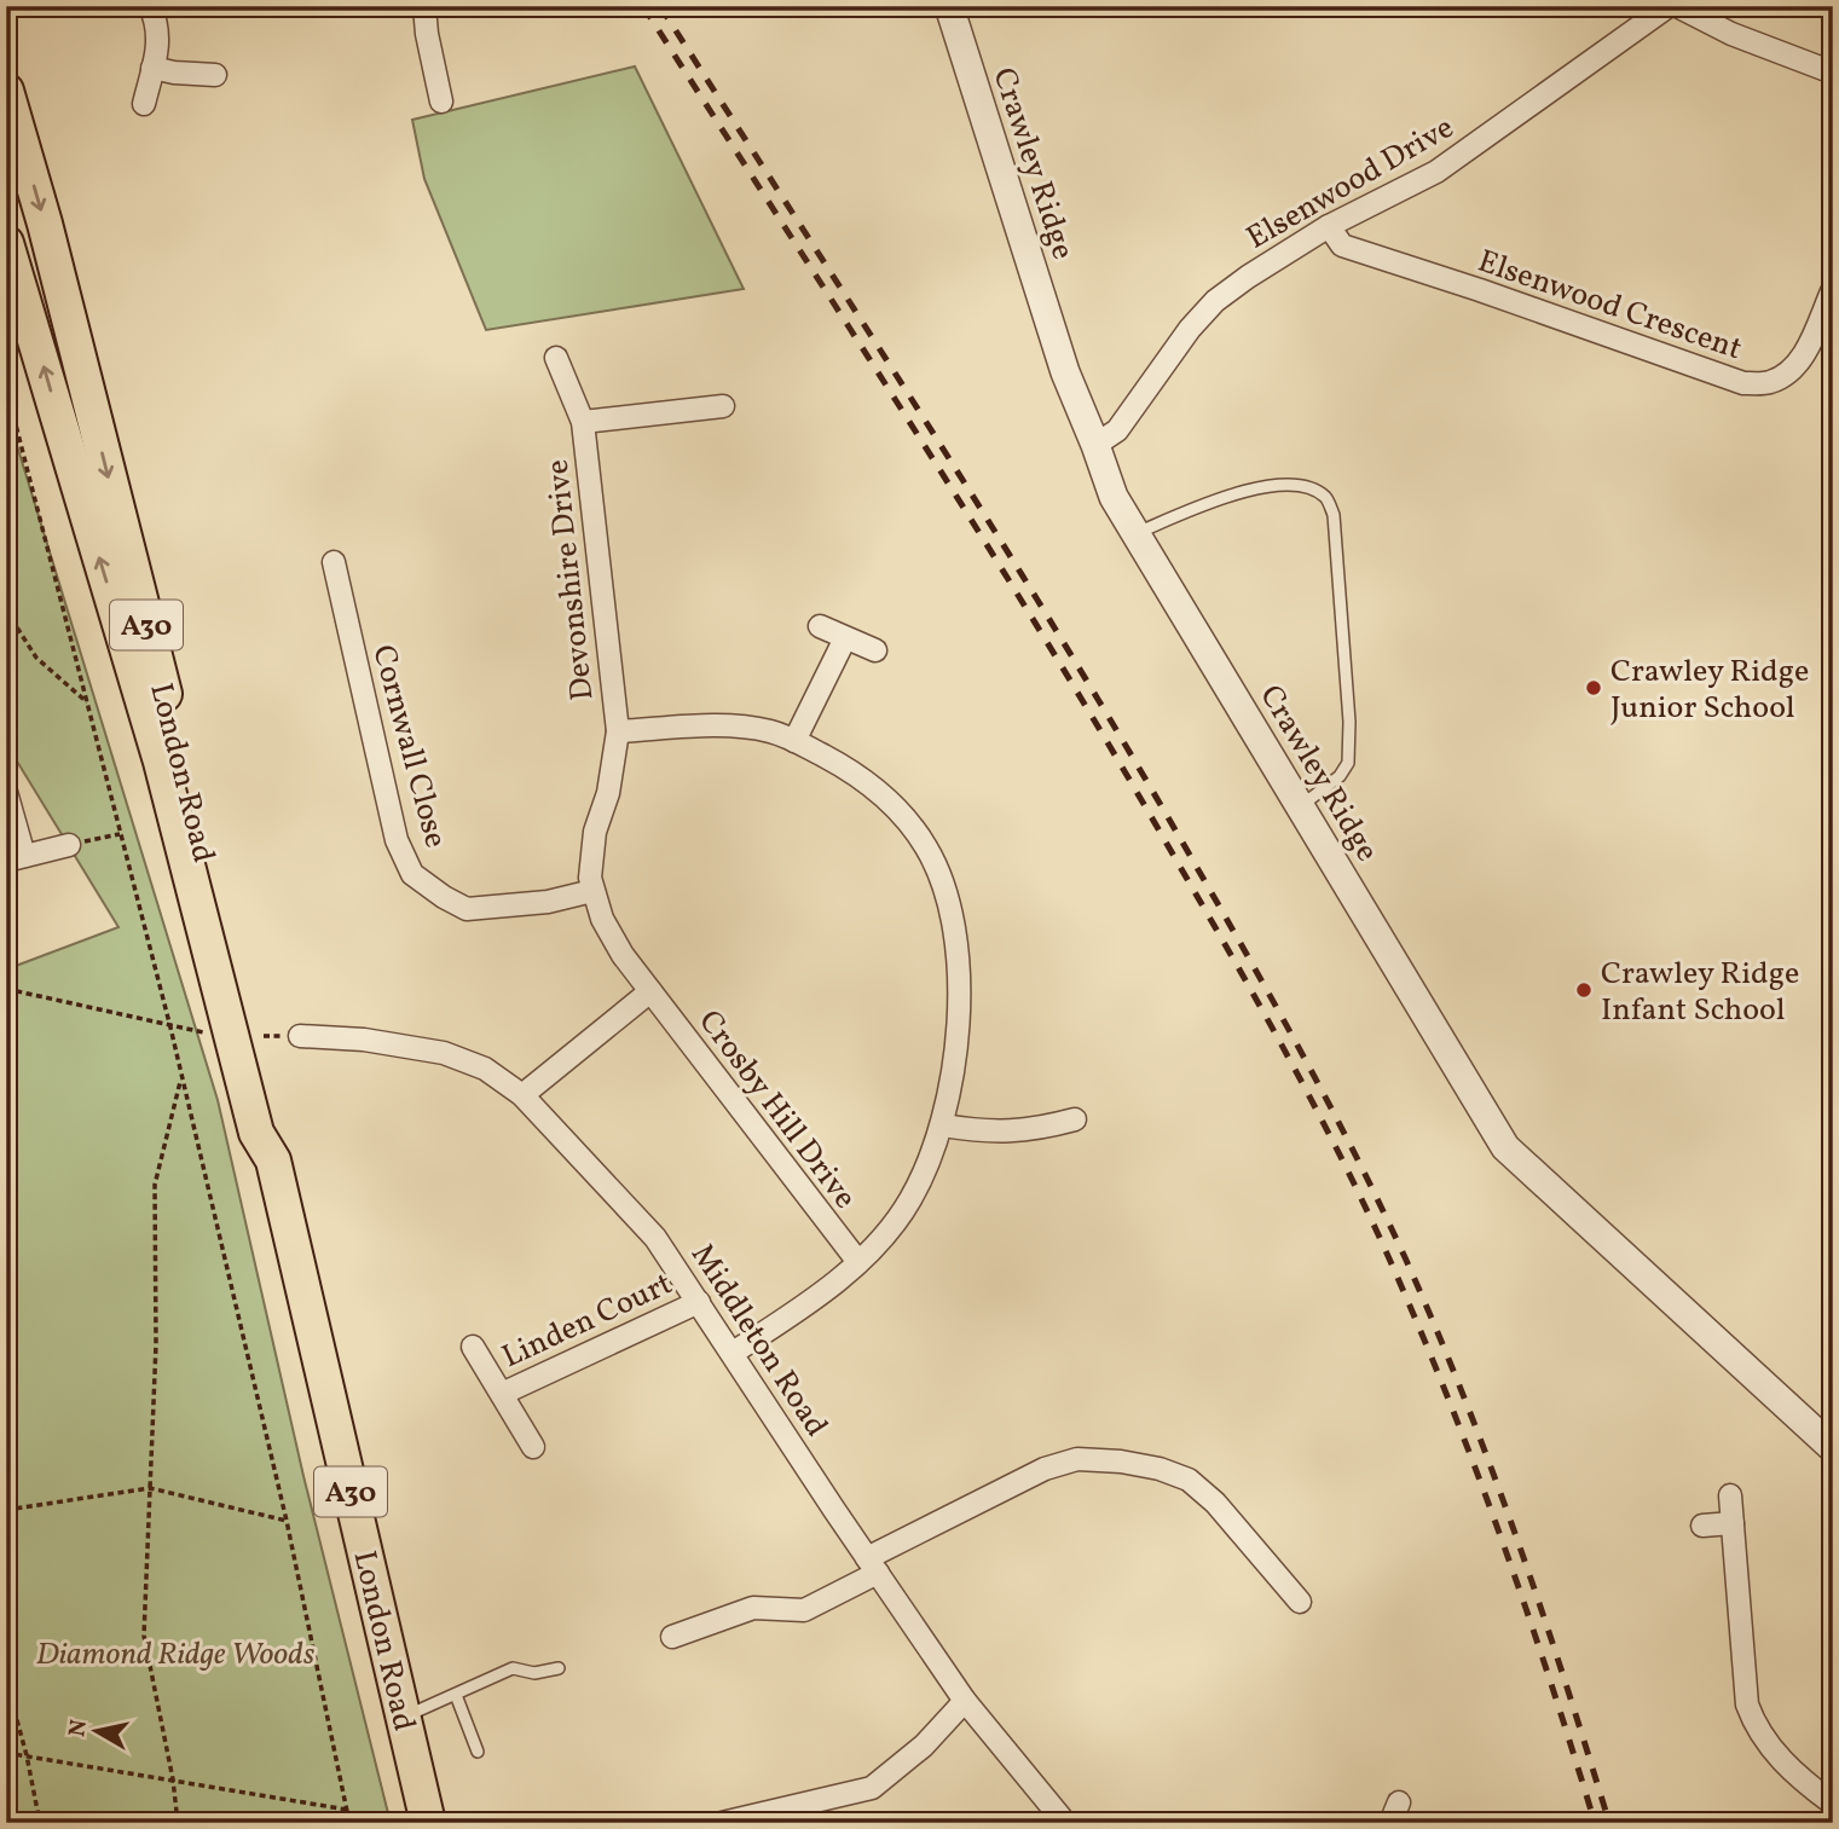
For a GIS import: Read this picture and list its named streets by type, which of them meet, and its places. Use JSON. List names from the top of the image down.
{
  "streets": {
    "main road": ["A30", "London Road"],
    "street": [
      "Crawley Ridge",
      "Elsenwood Drive",
      "Elsenwood Crescent",
      "Devonshire Drive",
      "Cornwall Close",
      "Crosby Hill Drive",
      "Linden Court",
      "Middleton Road"
    ]
  },
  "crossings": [
    ["Crawley Ridge", "Elsenwood Drive"],
    ["Elsenwood Drive", "Elsenwood Crescent"],
    ["Devonshire Drive", "Crosby Hill Drive"],
    ["Cornwall Close", "Crosby Hill Drive"],
    ["Crosby Hill Drive", "Middleton Road"],
    ["Linden Court", "Middleton Road"]
  ],
  "parks": ["Diamond Ridge Woods"],
  "places": ["Crawley Ridge Junior School", "Crawley Ridge Infant School"],
  "north": "left"
}
